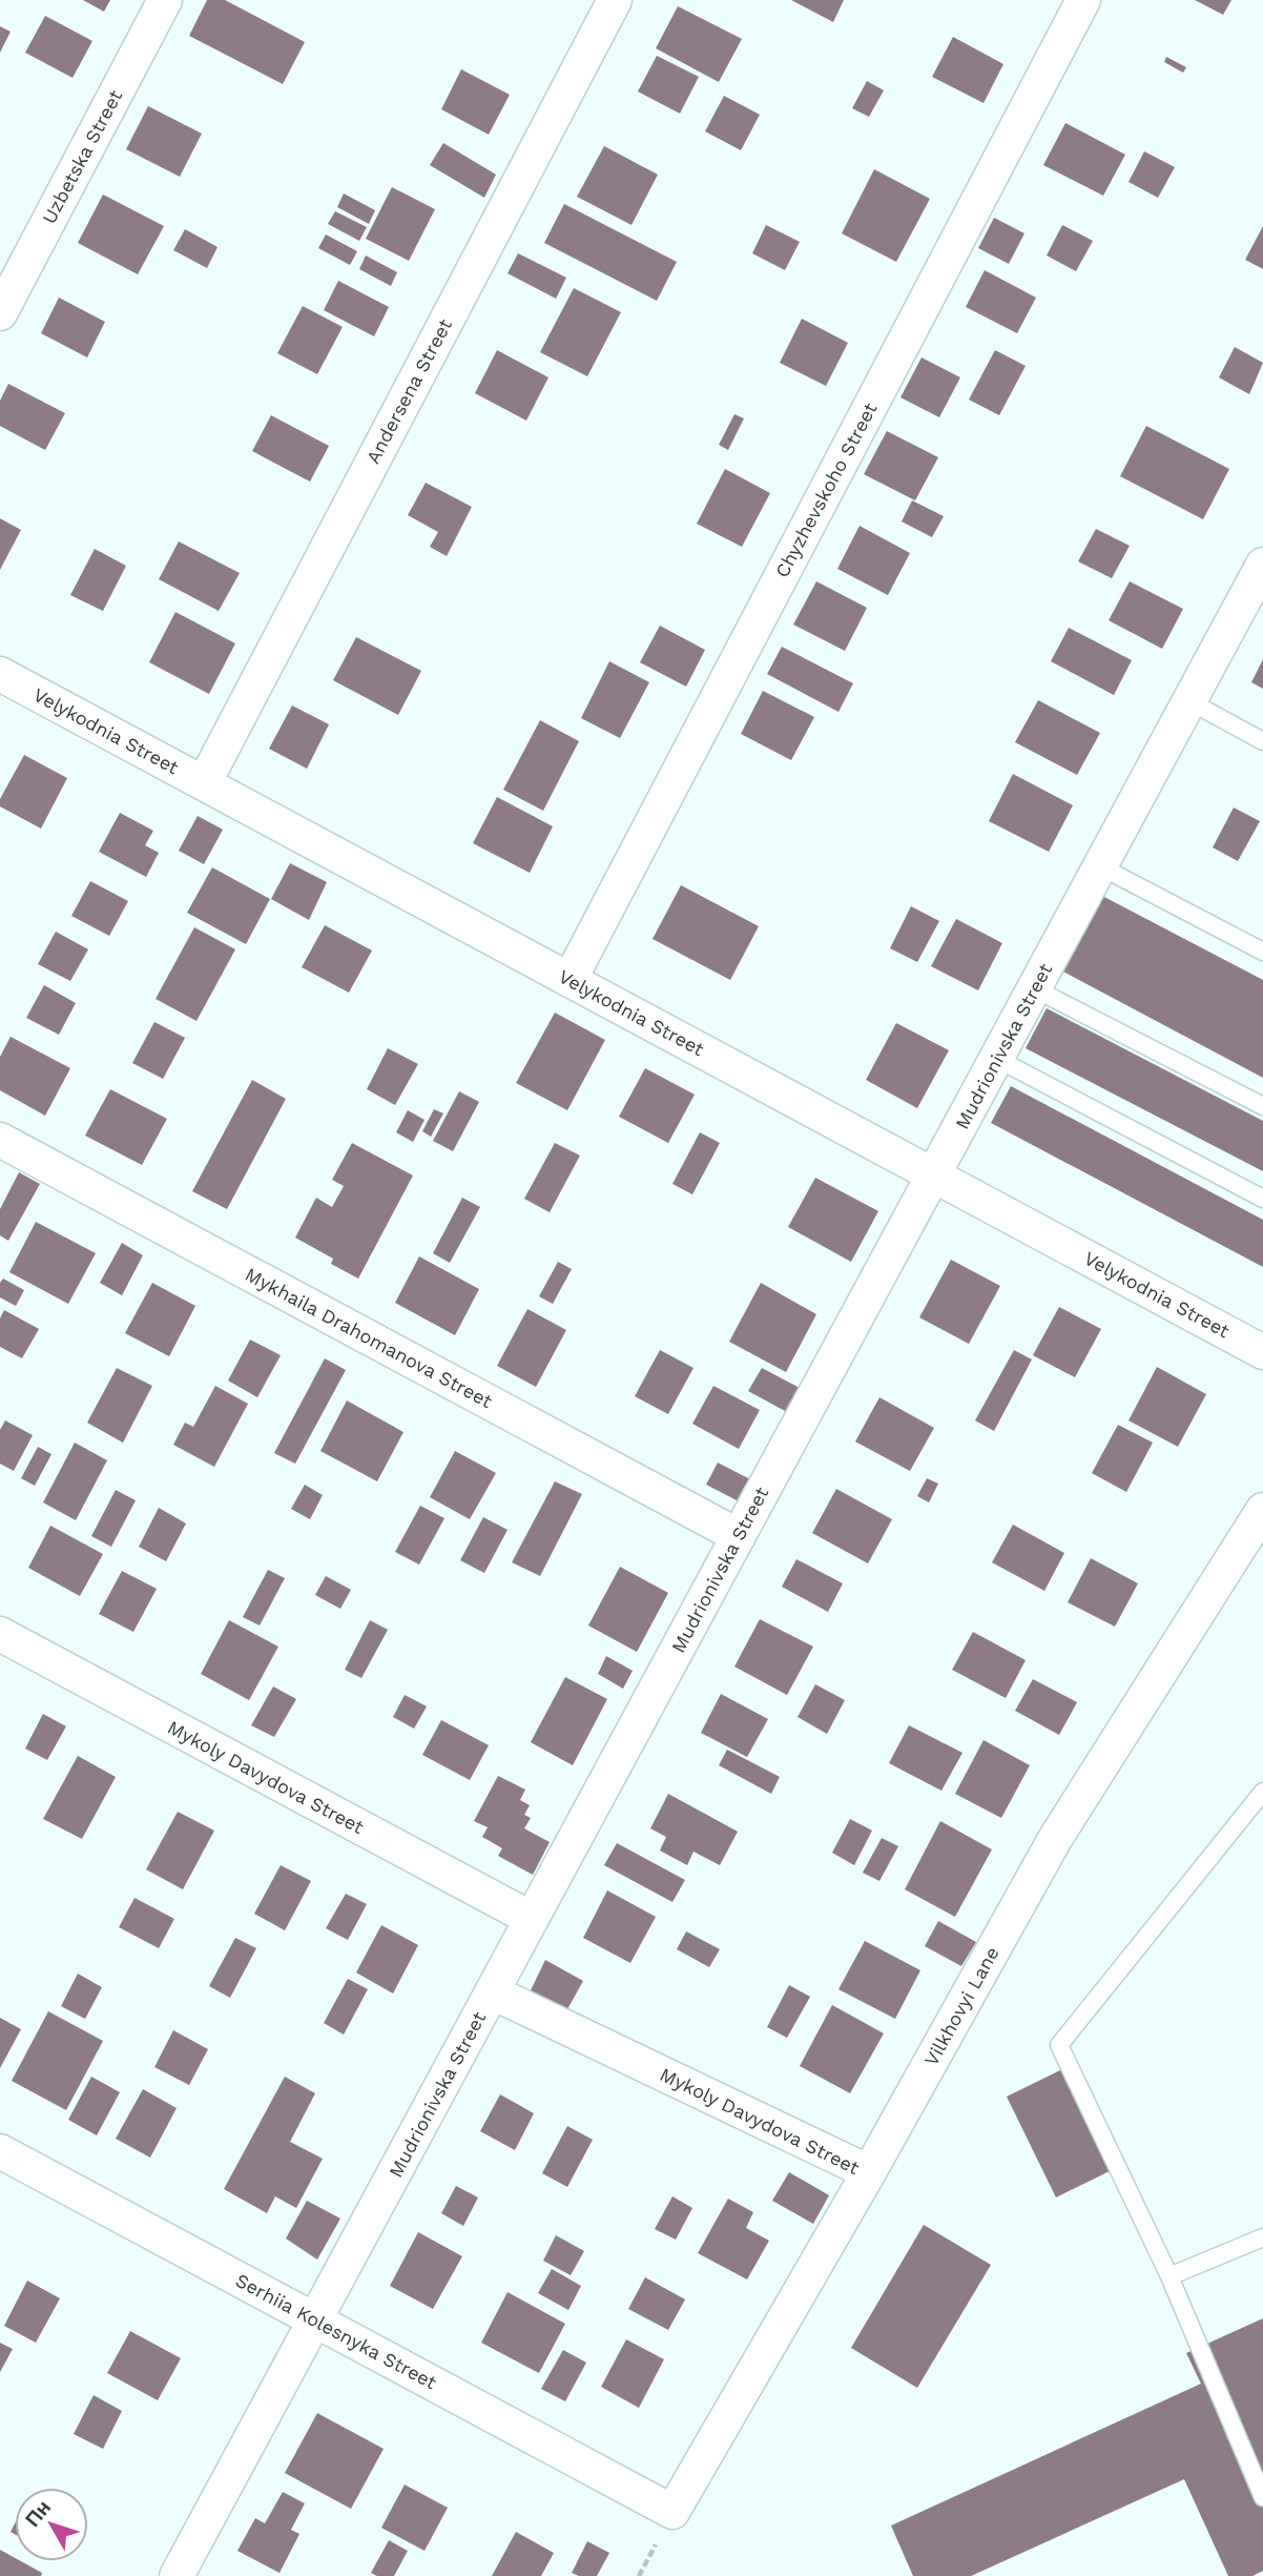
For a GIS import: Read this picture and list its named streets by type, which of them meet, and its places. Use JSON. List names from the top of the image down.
{
  "streets": {
    "street": [
      "Uzbetska Street",
      "Andersena Street",
      "Chyzhevskoho Street",
      "Velykodnia Street",
      "Mudrionivska Street",
      "Mykhaila Drahomanova Street",
      "Mykoly Davydova Street",
      "Vilkhovyi Lane",
      "Serhiia Kolesnyka Street"
    ]
  },
  "crossings": [
    ["Andersena Street", "Velykodnia Street"],
    ["Chyzhevskoho Street", "Velykodnia Street"],
    ["Velykodnia Street", "Mudrionivska Street"],
    ["Mudrionivska Street", "Mykhaila Drahomanova Street"],
    ["Mudrionivska Street", "Mykoly Davydova Street"],
    ["Mudrionivska Street", "Serhiia Kolesnyka Street"],
    ["Mykoly Davydova Street", "Vilkhovyi Lane"],
    ["Vilkhovyi Lane", "Serhiia Kolesnyka Street"]
  ],
  "north": "top left"
}
